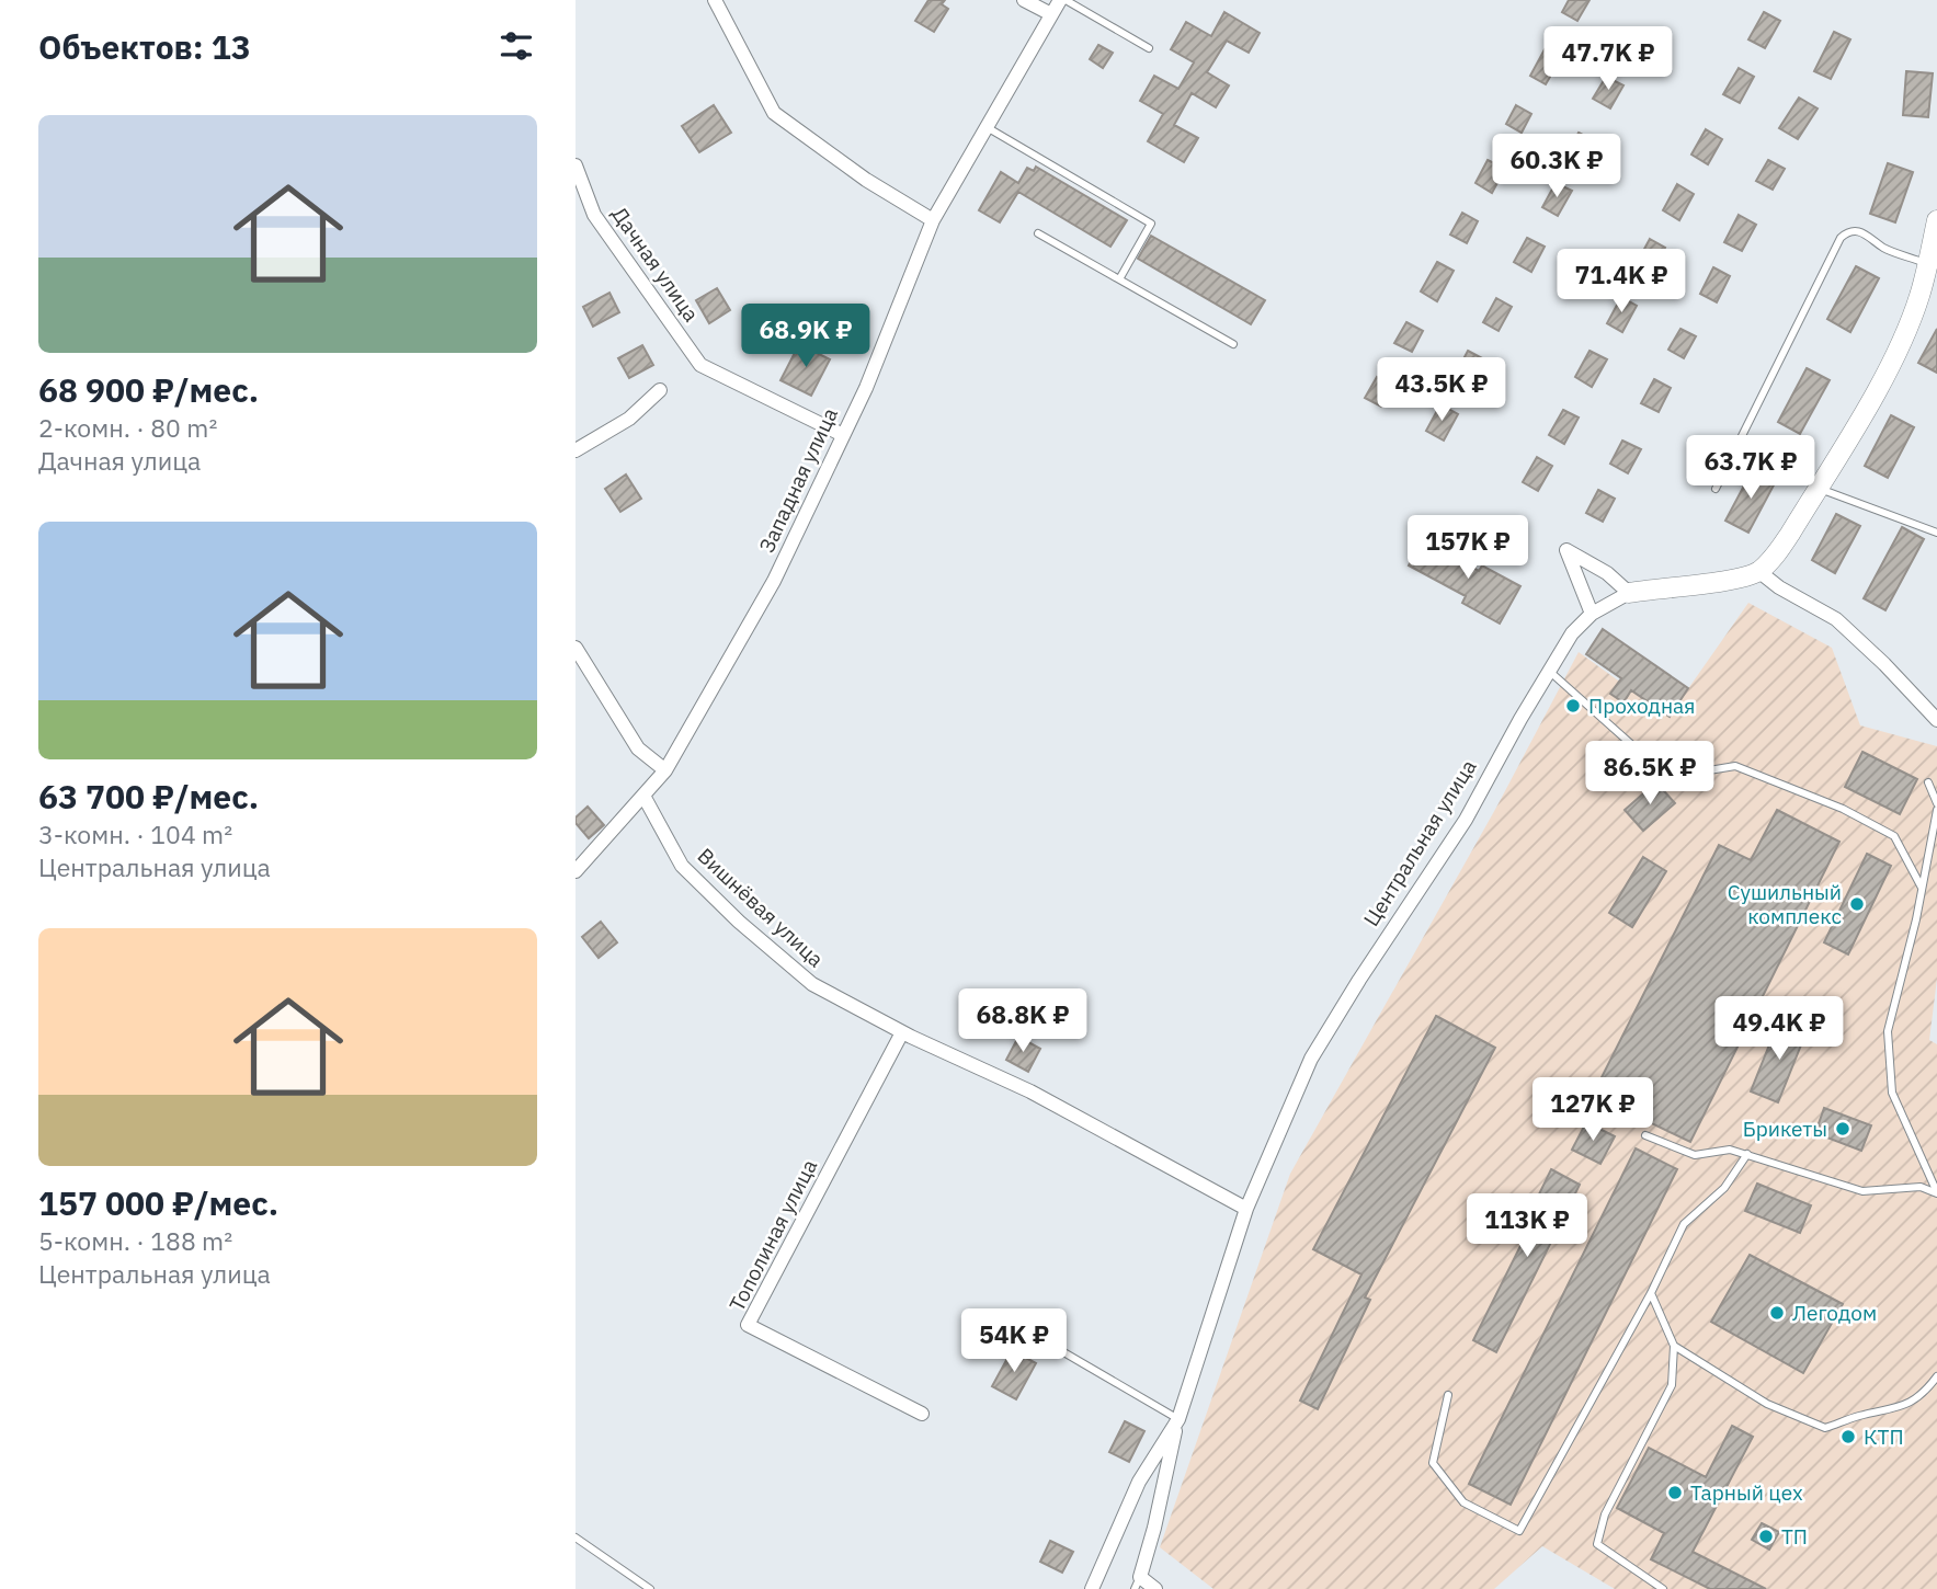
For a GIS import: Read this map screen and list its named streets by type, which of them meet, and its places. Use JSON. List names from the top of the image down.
{
  "streets": {
    "street": [
      "Дачная улица",
      "Западная улица",
      "Центральная улица",
      "Вишнёвая улица",
      "Тополиная улица"
    ]
  },
  "crossings": [
    ["Дачная улица", "Западная улица"],
    ["Западная улица", "Вишнёвая улица"],
    ["Центральная улица", "Вишнёвая улица"],
    ["Вишнёвая улица", "Тополиная улица"]
  ],
  "places": [
    "Проходная",
    "Сушильный комплекс",
    "Брикеты",
    "Легодом",
    "КТП",
    "Тарный цех",
    "ТП"
  ],
  "page": {
    "heading": "Объектов: 13",
    "price": [
      "47.7K ₽",
      "60.3K ₽",
      "71.4K ₽",
      "68.9K ₽",
      "43.5K ₽",
      "63.7K ₽",
      "157K ₽",
      "86.5K ₽",
      "68.8K ₽",
      "49.4K ₽",
      "127K ₽",
      "113K ₽",
      "54K ₽"
    ],
    "list": [
      {
        "name": "68 900 ₽/мес.",
        "note": "2-комн. · 80 m² · Дачная улица"
      },
      {
        "name": "63 700 ₽/мес.",
        "note": "3-комн. · 104 m² · Центральная улица"
      },
      {
        "name": "157 000 ₽/мес.",
        "note": "5-комн. · 188 m² · Центральная улица"
      }
    ]
  }
}
